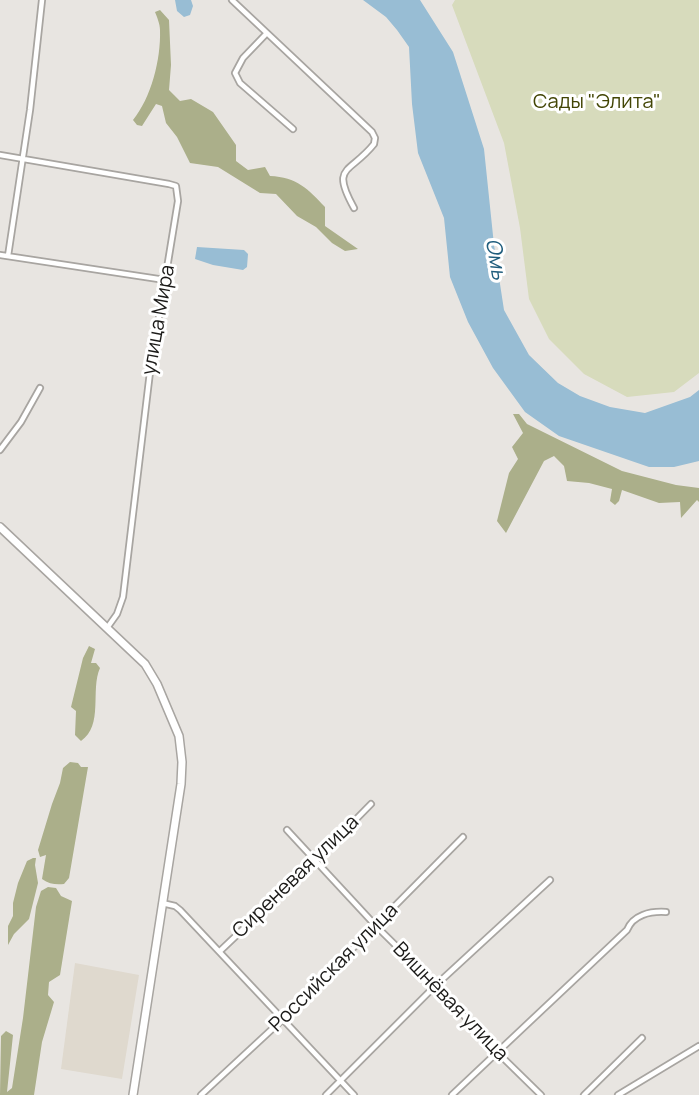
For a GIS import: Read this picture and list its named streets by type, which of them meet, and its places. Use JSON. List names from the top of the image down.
{
  "streets": {
    "street": [
      "улица Мира",
      "Сиреневая улица",
      "Российская улица",
      "Вишнёвая улица"
    ]
  },
  "crossings": [
    ["Сиреневая улица", "Вишнёвая улица"],
    ["Российская улица", "Вишнёвая улица"]
  ],
  "water": ["Омь"],
  "parks": ["Сады \"Элита\""]
}
